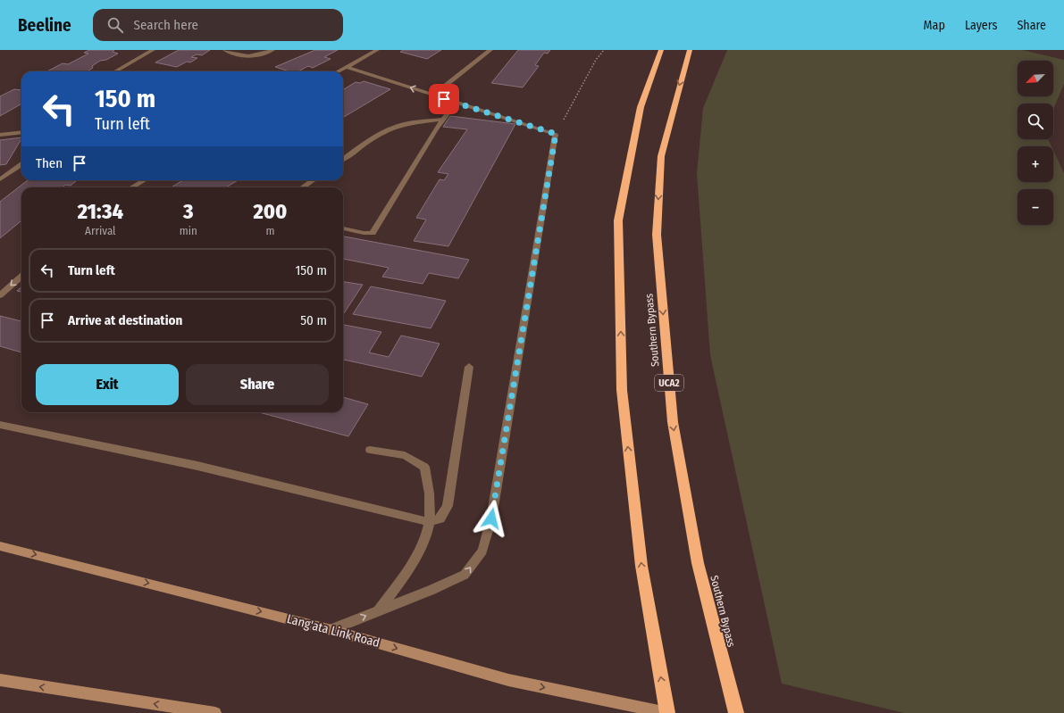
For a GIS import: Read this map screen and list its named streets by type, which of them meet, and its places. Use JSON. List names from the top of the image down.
{
  "streets": {
    "highway": ["Southern Bypass", "UCA2"],
    "main road": ["Lang'ata Link Road"]
  },
  "one_way": ["Lang'ata Link Road"],
  "north": "bottom left",
  "page": {
    "header": "Beeline",
    "search": "Search here",
    "nav": ["Map", "Layers", "Share"],
    "map_buttons": ["+", "−"],
    "turn": ["150 m", "Turn left"],
    "then": "Then",
    "eta": [
      "21:34",
      "Arrival",
      "3",
      "min",
      "200",
      "m"
    ],
    "list": [
      {
        "name": "Turn left",
        "value": "150 m"
      },
      {
        "name": "Arrive at destination",
        "value": "50 m"
      }
    ],
    "buttons": ["Exit", "Share"]
  }
}
